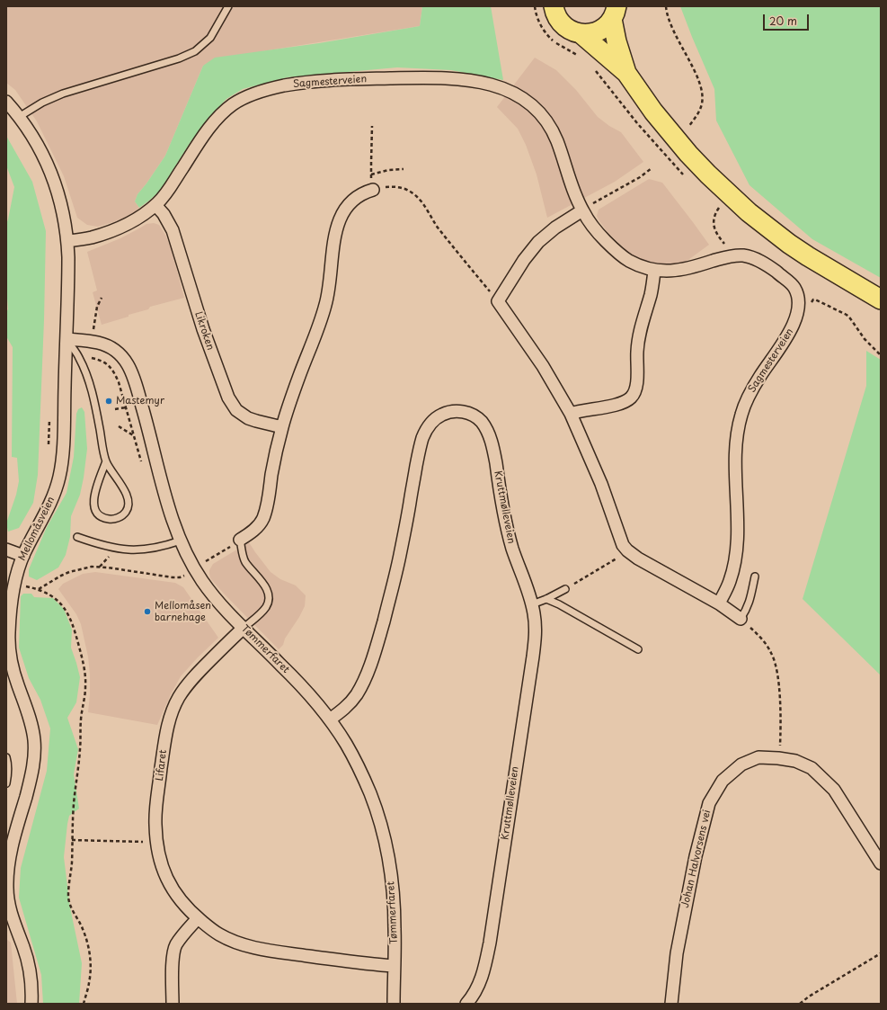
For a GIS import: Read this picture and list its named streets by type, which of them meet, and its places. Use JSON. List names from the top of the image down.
{
  "streets": {
    "street": [
      "Sagmesterveien",
      "Likroken",
      "Kruttmølleveien",
      "Mellomåsveien",
      "Tømmerfaret",
      "Lifaret",
      "Johan Halvorsens vei"
    ]
  },
  "crossings": [
    ["Sagmesterveien", "Likroken"],
    ["Sagmesterveien", "Mellomåsveien"],
    ["Kruttmølleveien", "Tømmerfaret"],
    ["Mellomåsveien", "Tømmerfaret"],
    ["Tømmerfaret", "Lifaret"]
  ],
  "places": ["Mastemyr", "Mellomåsen barnehage"],
  "scale_bar": "20 m"
}
